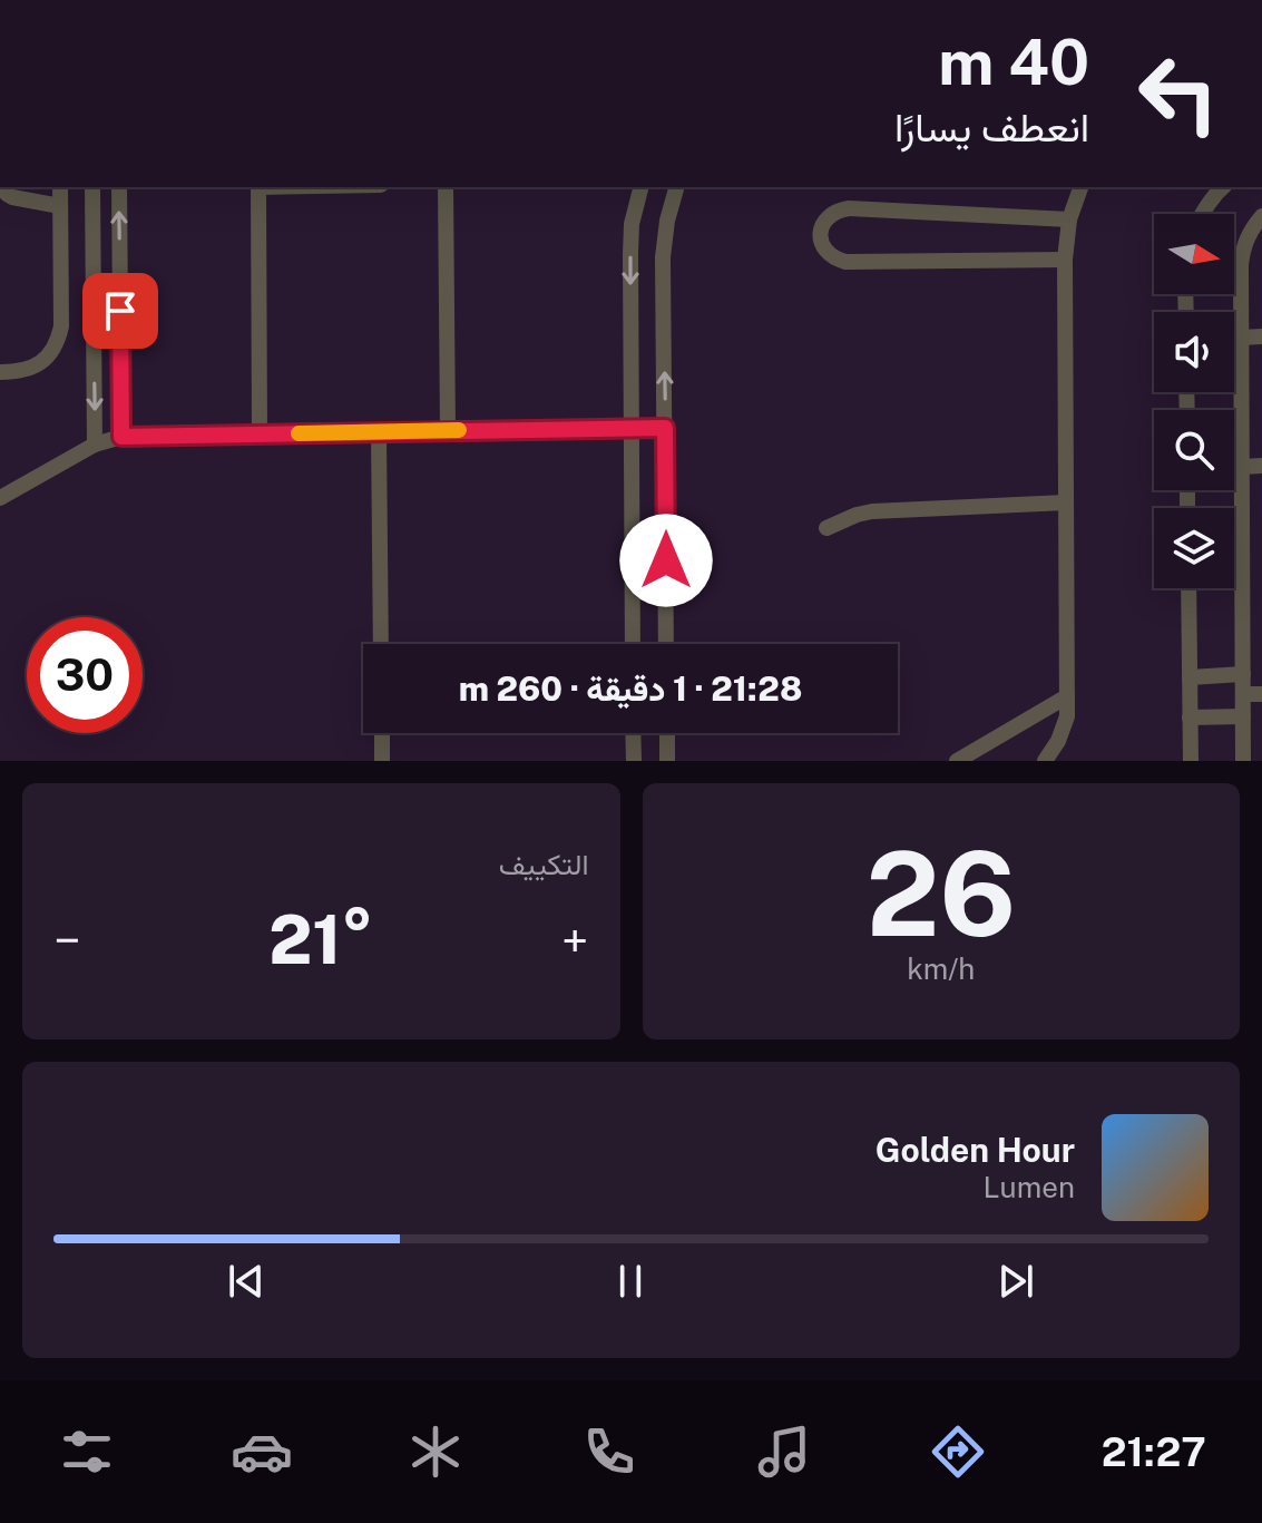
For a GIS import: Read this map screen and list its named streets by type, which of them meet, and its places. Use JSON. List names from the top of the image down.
{
  "north": "right",
  "page": {
    "turn": ["40 m", "انعطف يسارًا"],
    "limit": "30",
    "trip": "21:28 · 1 دقيقة · 260 m",
    "tile": [
      ["26", "km/h"],
      "التكييف"
    ],
    "heat": ["−", "21°", "+"],
    "song": ["Golden Hour", "Lumen"],
    "tabs": "21:27"
  }
}
